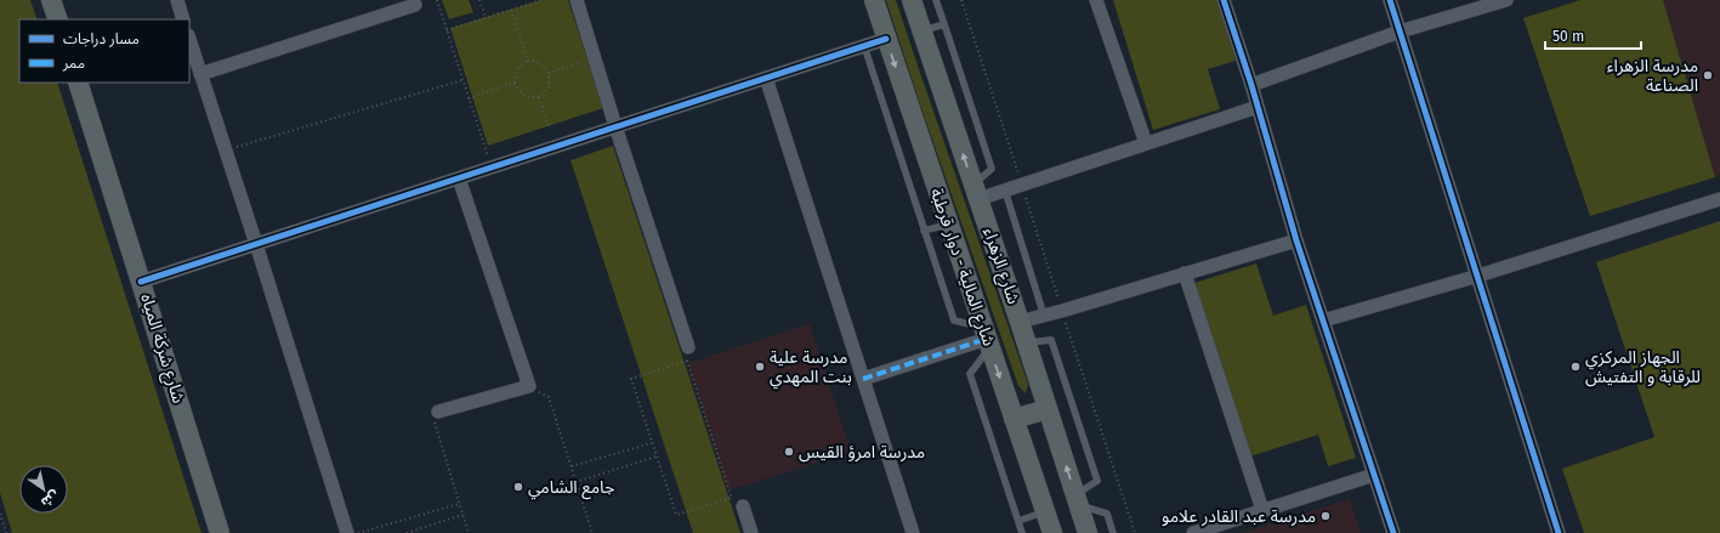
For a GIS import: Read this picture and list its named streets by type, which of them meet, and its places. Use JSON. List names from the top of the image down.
{
  "streets": {
    "main road": ["شارع الزهراء", "شارع المالية - دوار قرطبة", "شارع شركة المياه"]
  },
  "one_way": ["شارع الزهراء", "شارع المالية - دوار قرطبة"],
  "places": [
    "مدرسة الزهراء الصناعة",
    "مدرسة علية بنت المهدي",
    "الجهاز المركزي للرقابة و التفتيش",
    "مدرسة امرؤ القيس",
    "جامع الشامي",
    "مدرسة عبد القادر علامو"
  ],
  "legend": ["مسار دراجات", "ممر"],
  "scale_bar": "50 m",
  "north": "bottom right"
}
